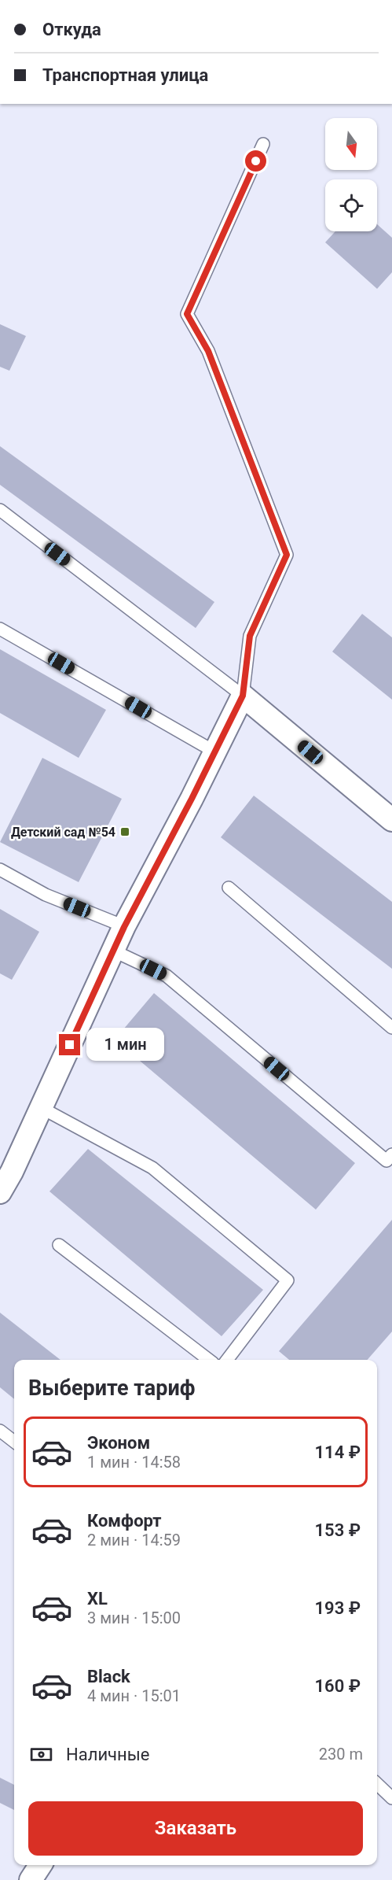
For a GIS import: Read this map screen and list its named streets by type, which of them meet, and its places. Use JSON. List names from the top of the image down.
{
  "places": {
    "transit": ["Детский сад №54"]
  },
  "north": "bottom",
  "page": {
    "banner": ["Откуда", "Транспортная улица"],
    "bubble": "1 мин",
    "heading": "Выберите тариф",
    "list": [
      {
        "name": "Эконом",
        "note": "1 мин · 14:58",
        "value": "114 ₽"
      },
      {
        "name": "Комфорт",
        "note": "2 мин · 14:59",
        "value": "153 ₽"
      },
      {
        "name": "XL",
        "note": "3 мин · 15:00",
        "value": "193 ₽"
      },
      {
        "name": "Black",
        "note": "4 мин · 15:01",
        "value": "160 ₽"
      }
    ],
    "pay": ["Наличные", "230 m"],
    "buttons": "Заказать"
  }
}
